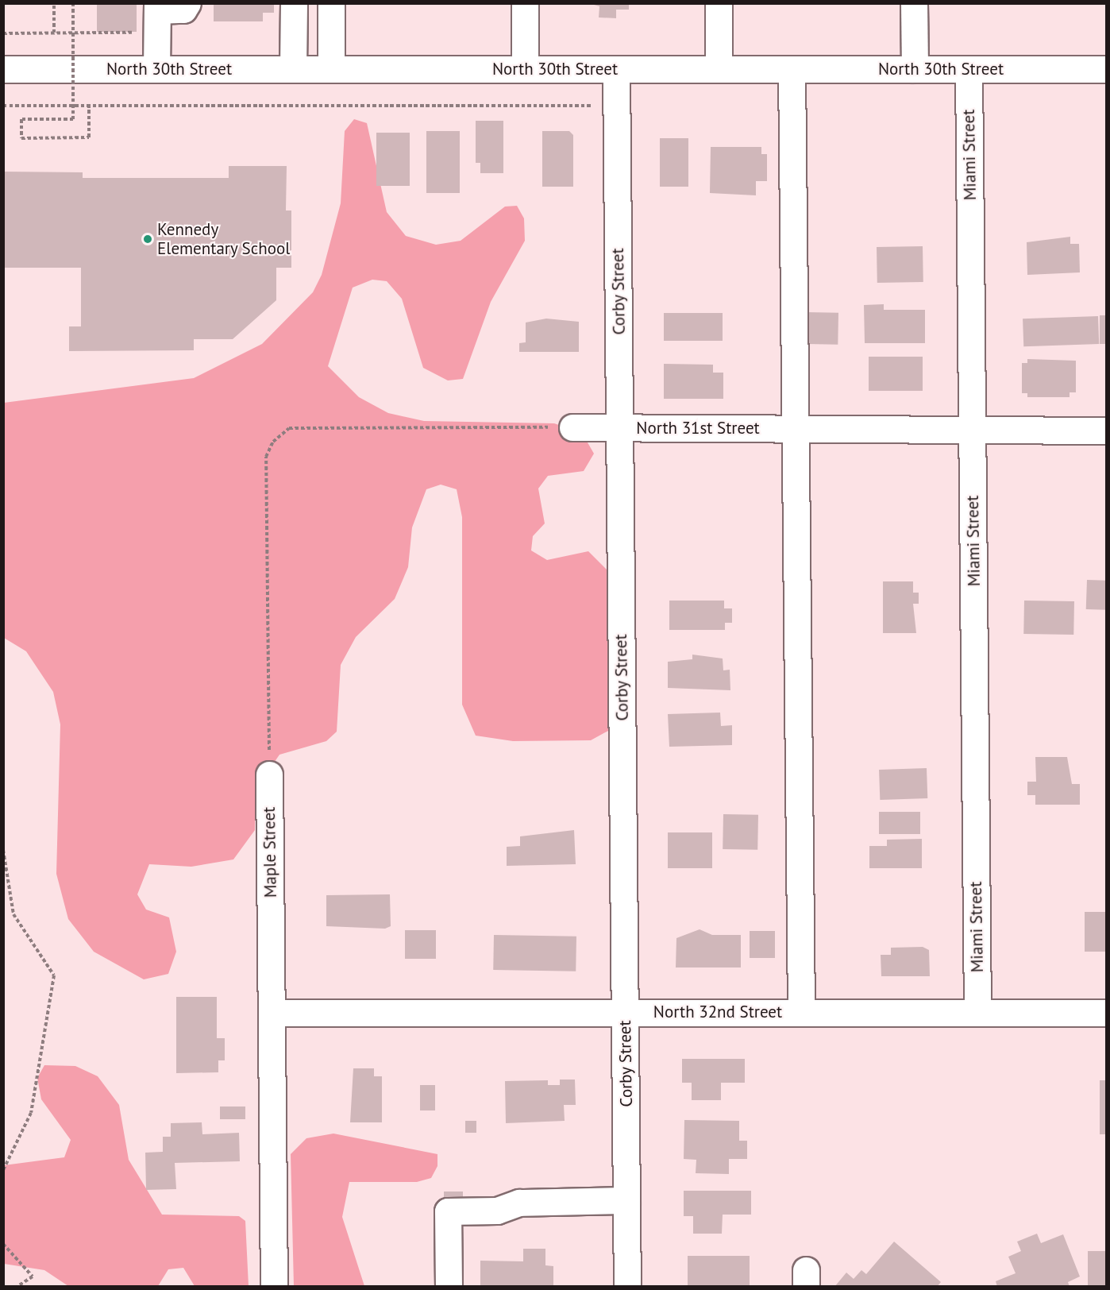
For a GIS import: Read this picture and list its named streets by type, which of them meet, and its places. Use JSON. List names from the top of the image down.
{
  "streets": {
    "street": [
      "North 30th Street",
      "Miami Street",
      "Corby Street",
      "North 31st Street",
      "Maple Street",
      "North 32nd Street"
    ]
  },
  "crossings": [
    ["North 30th Street", "Miami Street"],
    ["North 30th Street", "Corby Street"],
    ["Miami Street", "North 31st Street"],
    ["Miami Street", "North 32nd Street"],
    ["Corby Street", "North 31st Street"],
    ["Corby Street", "North 32nd Street"],
    ["Maple Street", "North 32nd Street"]
  ],
  "places": ["Kennedy Elementary School"]
}
